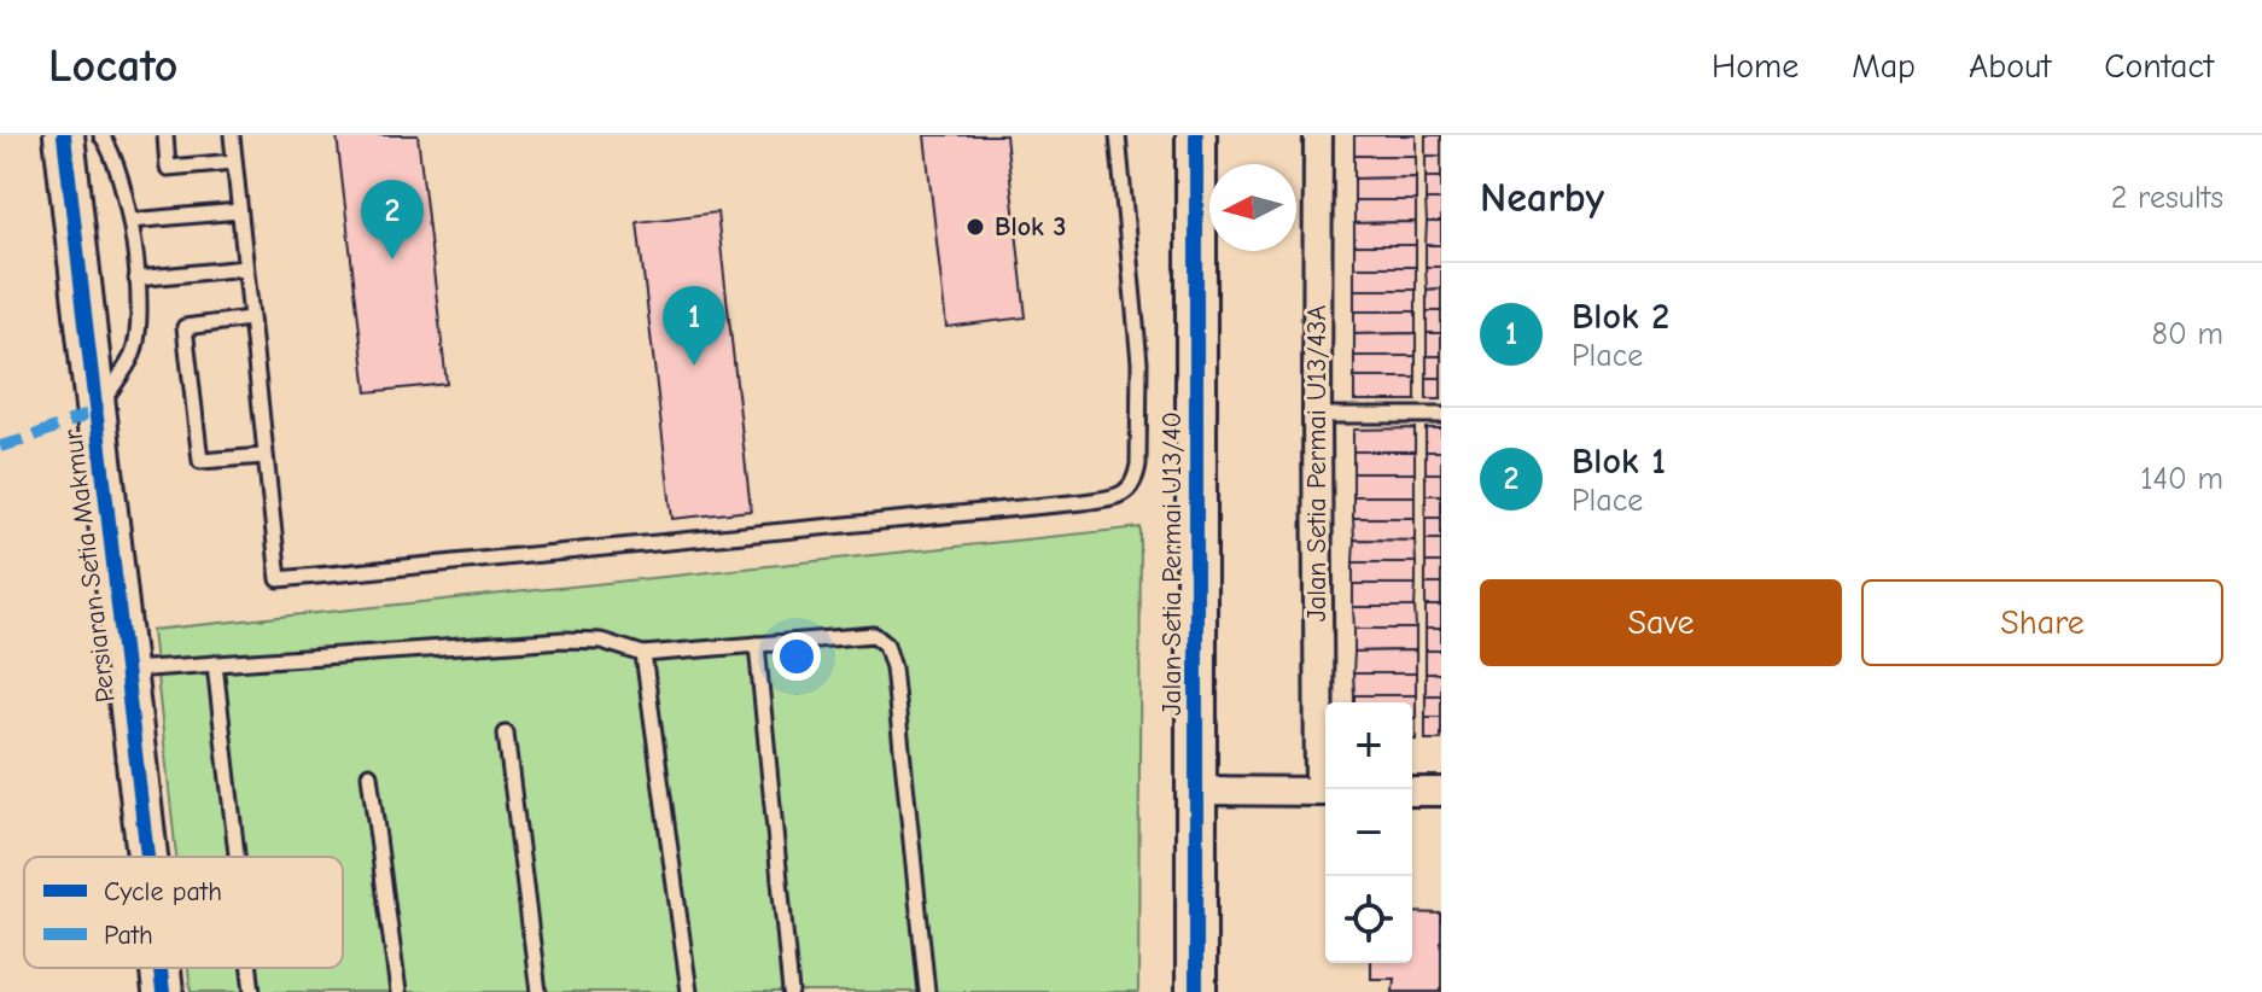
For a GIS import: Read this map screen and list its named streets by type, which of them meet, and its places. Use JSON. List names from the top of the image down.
{
  "streets": {
    "street": ["Jalan Setia Permai U13/43A", "Jalan Setia Permai U13/40", "Persiaran Setia Makmur"]
  },
  "places": ["Blok 3"],
  "legend": ["Cycle path", "Path"],
  "north": "left",
  "page": {
    "header": "Locato",
    "nav": [
      "Home",
      "Map",
      "About",
      "Contact"
    ],
    "heading": ["Nearby", "2 results"],
    "pins": ["2", "1"],
    "list": [
      {
        "mark": "1",
        "name": "Blok 2",
        "note": "Place",
        "value": "80 m"
      },
      {
        "mark": "2",
        "name": "Blok 1",
        "note": "Place",
        "value": "140 m"
      }
    ],
    "buttons": ["Save", "Share"],
    "map_buttons": ["+", "−"]
  }
}
